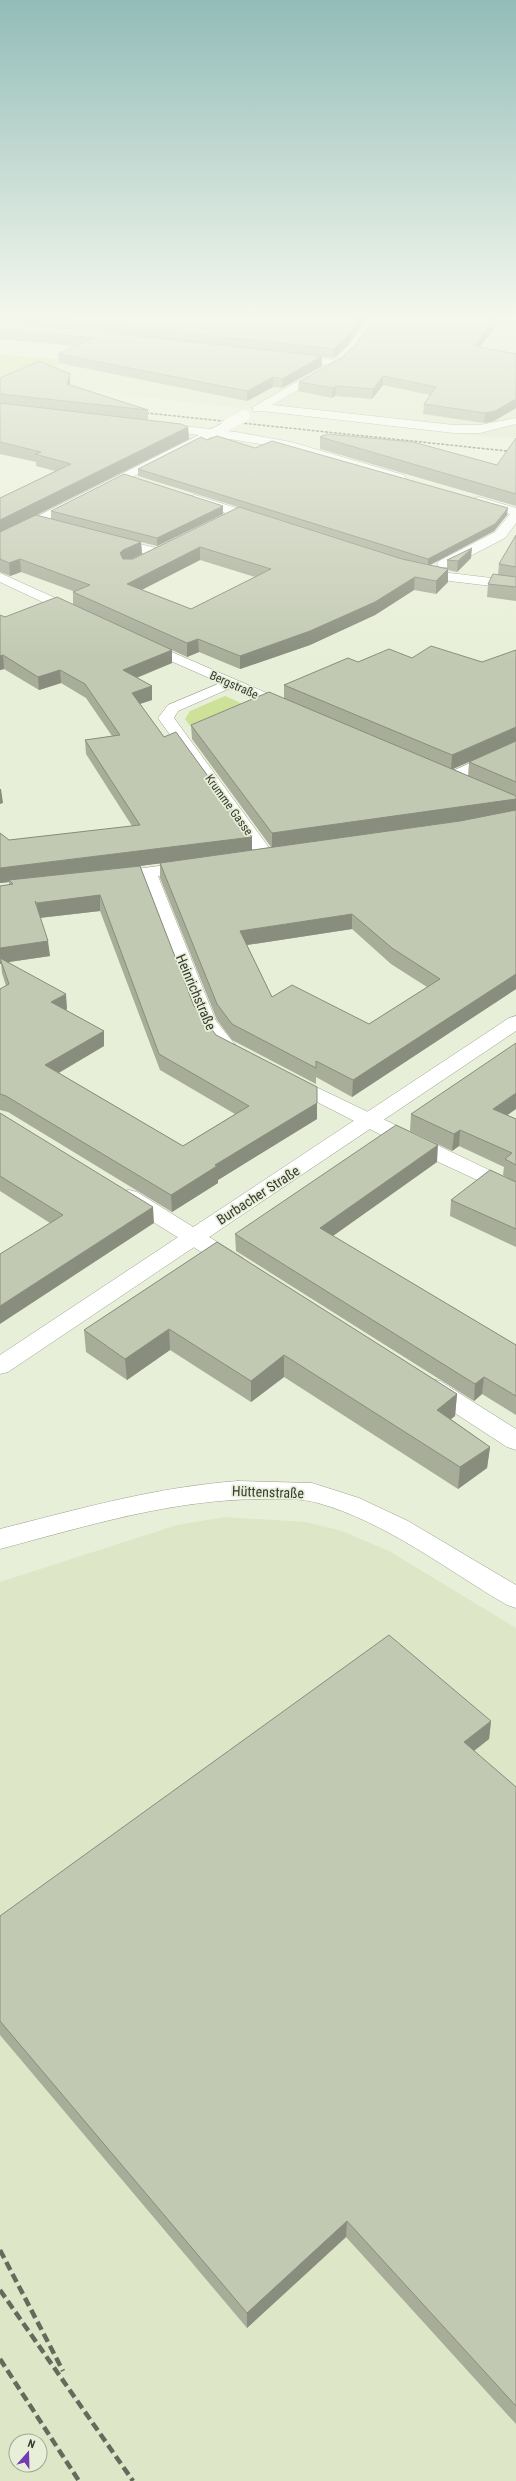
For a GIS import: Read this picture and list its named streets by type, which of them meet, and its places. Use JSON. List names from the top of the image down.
{
  "streets": {
    "street": [
      "Bergstraße",
      "Krumme Gasse",
      "Heinrichstraße",
      "Burbacher Straße",
      "Hüttenstraße"
    ]
  },
  "crossings": [
    ["Bergstraße", "Krumme Gasse"]
  ],
  "north": "top"
}
